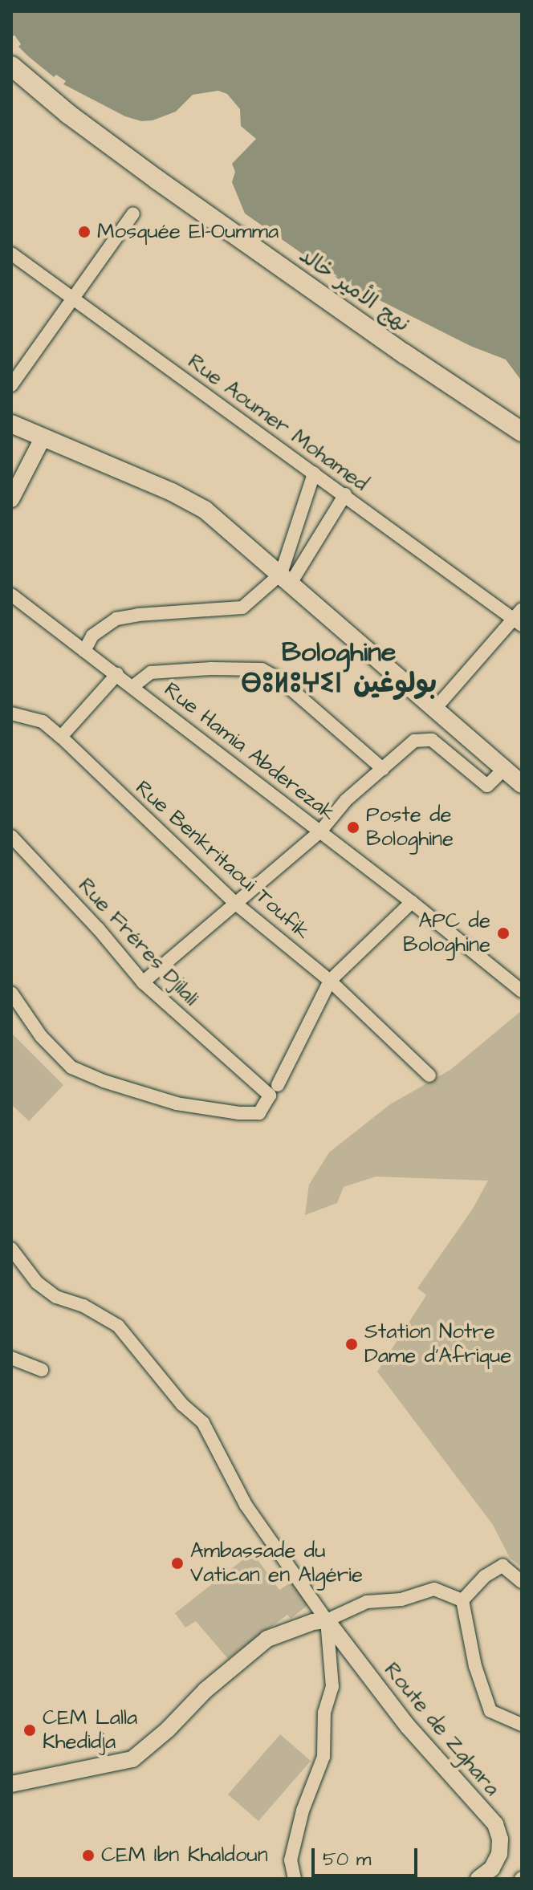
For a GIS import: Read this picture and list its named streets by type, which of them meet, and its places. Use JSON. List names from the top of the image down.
{
  "streets": {
    "main road": ["نهج الأمير خالد"],
    "street": [
      "Rue Aoumer Mohamed",
      "Rue Hamia Abderezak",
      "Rue Benkritaoui Toufik",
      "Rue Fréres Djilali",
      "Route de Zghara"
    ]
  },
  "districts": ["Bologhine ⴱⵓⵍⵓⵖⵉⵏ بولوغين"],
  "places": [
    "Mosquée El-Oumma",
    "Poste de Bologhine",
    "APC de Bologhine",
    "Station Notre Dame d'Afrique",
    "Ambassade du Vatican en Algérie",
    "CEM Lalla Khedidja",
    "CEM Ibn Khaldoun"
  ],
  "scale_bar": "50 m"
}
